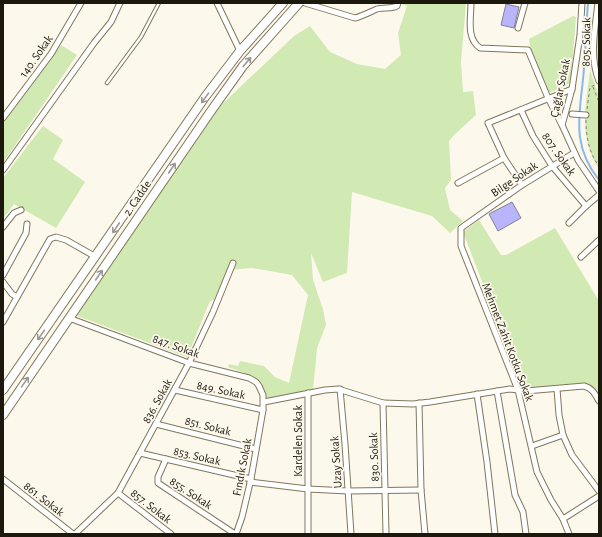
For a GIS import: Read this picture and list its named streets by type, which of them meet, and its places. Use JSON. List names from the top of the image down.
{
  "streets": {
    "main road": ["2. Cadde"],
    "street": [
      "805. Sokak",
      "140. Sokak",
      "Çağlar Sokak",
      "807. Sokak",
      "Bilge Sokak",
      "Mehmet Zahit Kotku Sokak",
      "847. Sokak",
      "849. Sokak",
      "836. Sokak",
      "851. Sokak",
      "Kardelen Sokak",
      "853. Sokak",
      "830. Sokak",
      "Uzay Sokak",
      "Fındık Sokak",
      "855. Sokak",
      "861. Sokak",
      "857. Sokak"
    ]
  },
  "crossings": [
    ["Çağlar Sokak", "Bilge Sokak"],
    ["807. Sokak", "Bilge Sokak"],
    ["Bilge Sokak", "Mehmet Zahit Kotku Sokak"],
    ["2. Cadde", "847. Sokak"],
    ["847. Sokak", "836. Sokak"],
    ["847. Sokak", "Fındık Sokak"],
    ["849. Sokak", "836. Sokak"],
    ["849. Sokak", "Fındık Sokak"],
    ["836. Sokak", "851. Sokak"],
    ["836. Sokak", "853. Sokak"],
    ["836. Sokak", "861. Sokak"],
    ["836. Sokak", "857. Sokak"],
    ["851. Sokak", "Fındık Sokak"],
    ["Kardelen Sokak", "853. Sokak"],
    ["Kardelen Sokak", "830. Sokak"],
    ["Kardelen Sokak", "Uzay Sokak"],
    ["Kardelen Sokak", "Fındık Sokak"],
    ["853. Sokak", "Fındık Sokak"],
    ["853. Sokak", "855. Sokak"],
    ["Fındık Sokak", "855. Sokak"]
  ]
}
